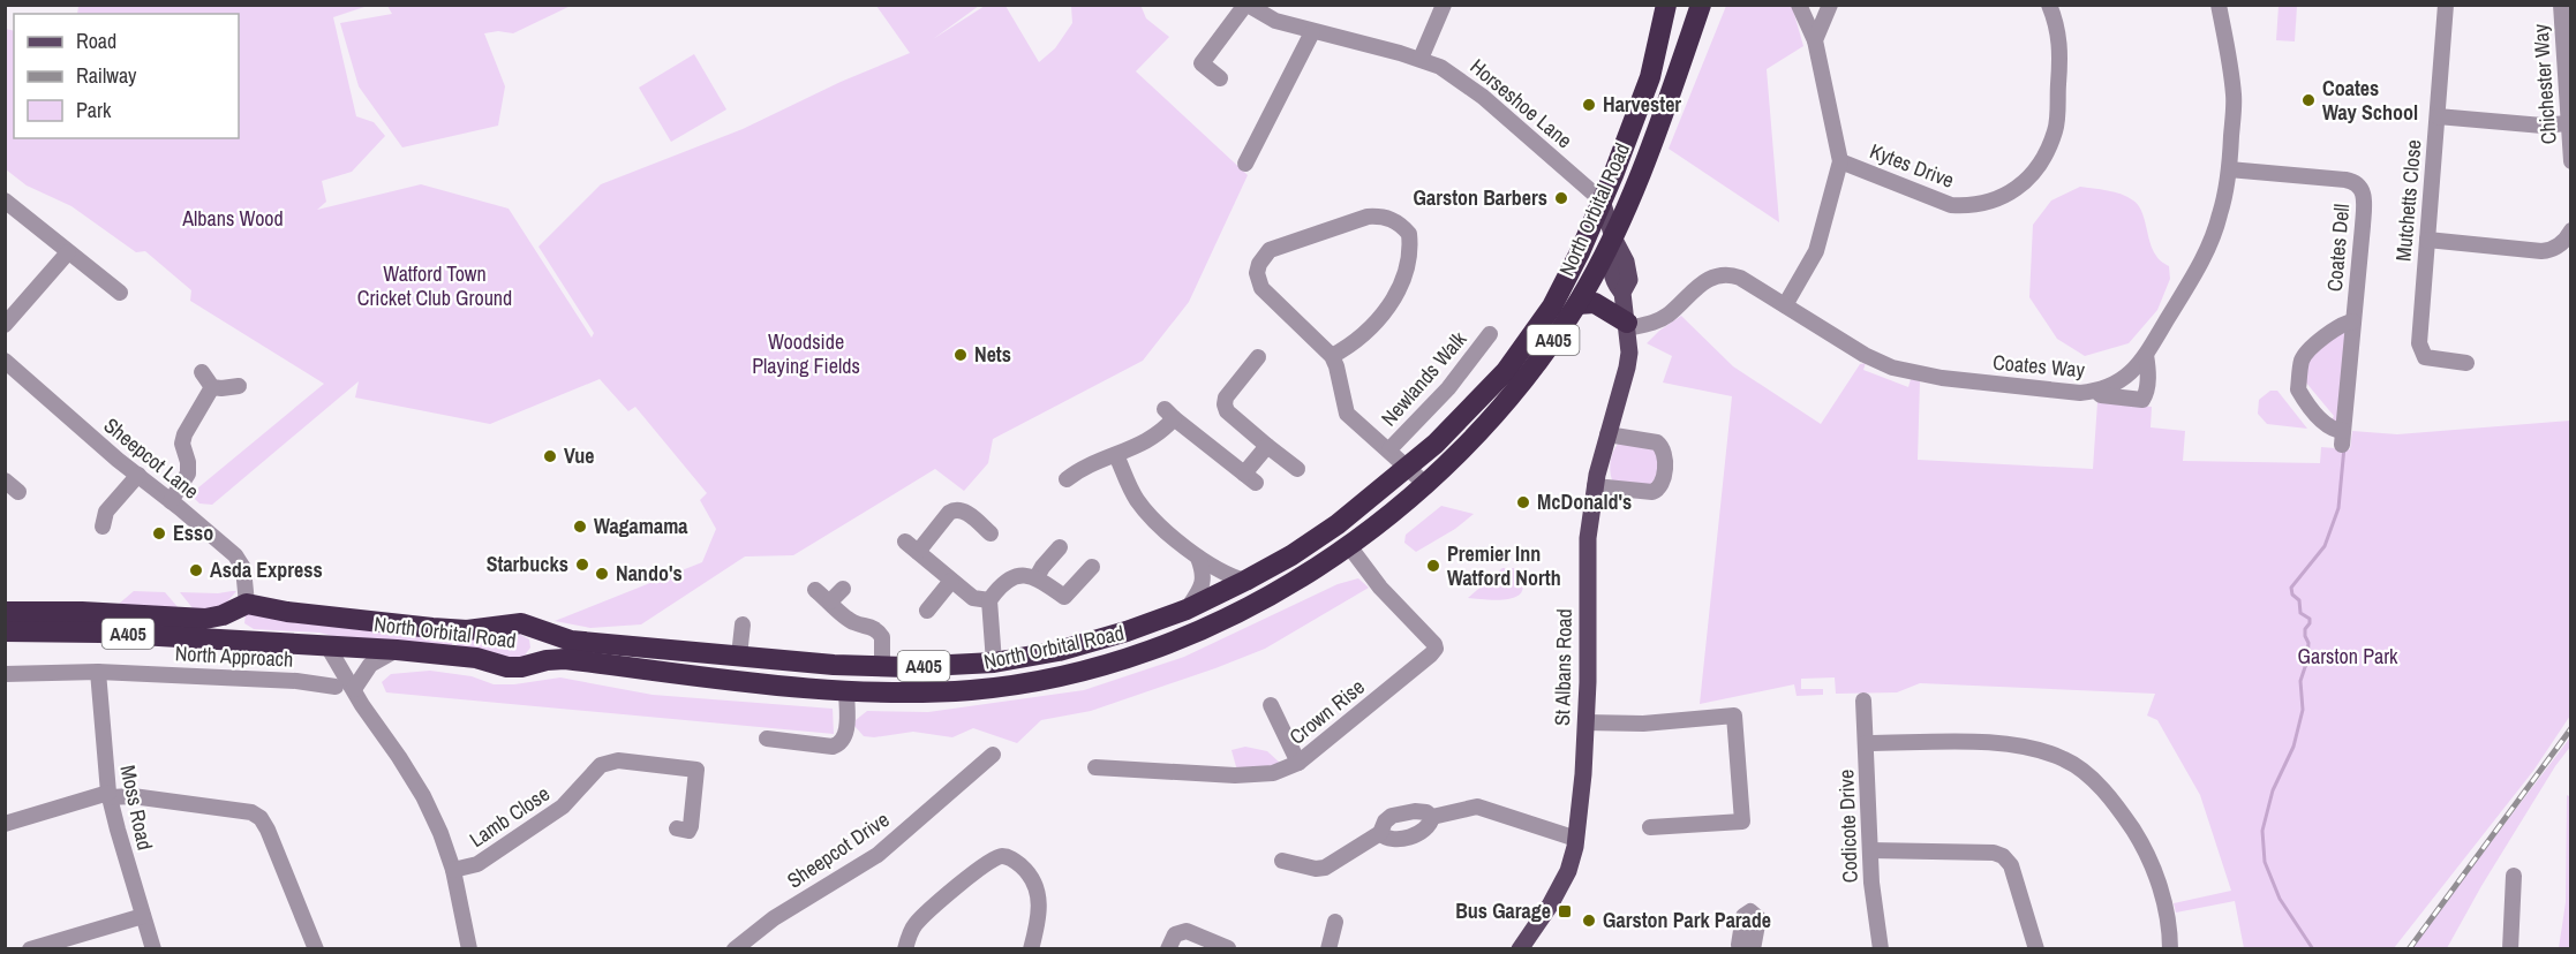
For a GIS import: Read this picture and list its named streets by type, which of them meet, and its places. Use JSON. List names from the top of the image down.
{
  "streets": {
    "highway": ["North Orbital Road", "A405"],
    "main road": ["St Albans Road"],
    "street": [
      "Chichester Way",
      "Horseshoe Lane",
      "Kytes Drive",
      "Mutchetts Close",
      "Coates Dell",
      "Coates Way",
      "Newlands Walk",
      "Sheepcot Lane",
      "North Approach",
      "Crown Rise",
      "Moss Road",
      "Lamb Close",
      "Codicote Drive",
      "Sheepcot Drive"
    ]
  },
  "crossings": [
    ["Horseshoe Lane", "North Orbital Road"],
    ["Horseshoe Lane", "St Albans Road"],
    ["Kytes Drive", "Coates Way"],
    ["North Orbital Road", "Sheepcot Lane"],
    ["North Orbital Road", "St Albans Road"],
    ["North Orbital Road", "Crown Rise"],
    ["Coates Dell", "Coates Way"],
    ["Coates Way", "St Albans Road"],
    ["North Approach", "Moss Road"]
  ],
  "parks": [
    "Albans Wood",
    "Watford Town Cricket Club Ground",
    "Woodside Playing Fields",
    "Garston Park"
  ],
  "places": {
    "other": [
      "Coates Way School",
      "Harvester",
      "Garston Barbers",
      "Nets",
      "Vue",
      "McDonald's",
      "Wagamama",
      "Esso",
      "Starbucks",
      "Premier Inn Watford North",
      "Asda Express",
      "Nando's",
      "Garston Park Parade"
    ],
    "transit": ["Bus Garage"]
  },
  "legend": ["Road", "Railway", "Park"]
}
